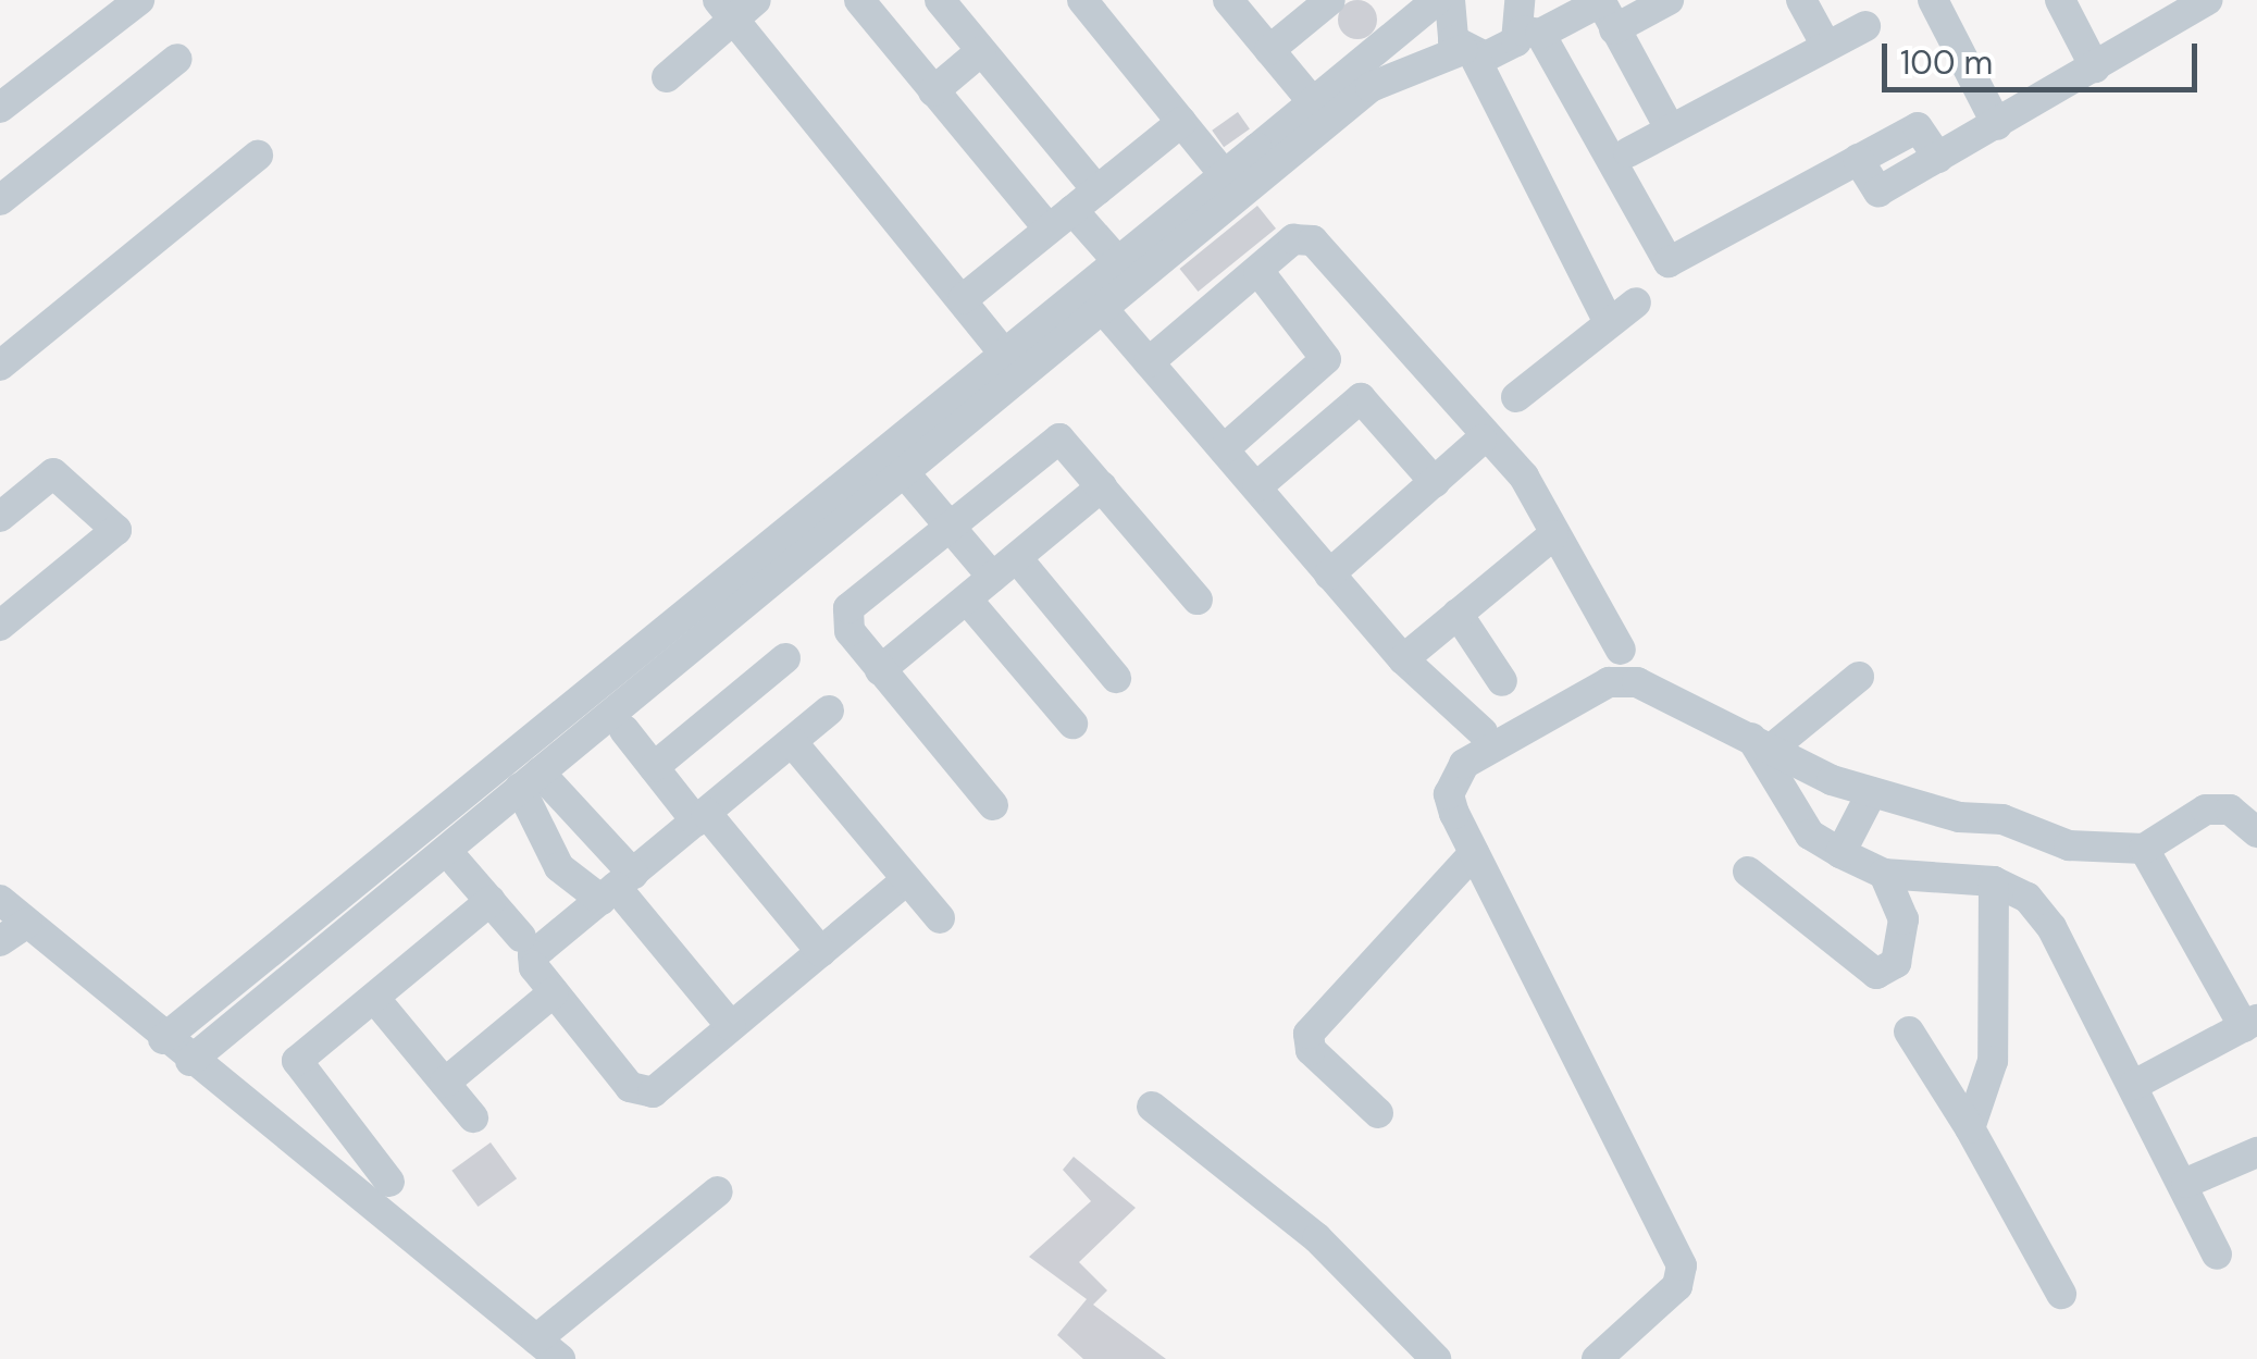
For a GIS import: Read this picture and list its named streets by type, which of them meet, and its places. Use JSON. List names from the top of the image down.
{
  "scale_bar": "100 m"
}
